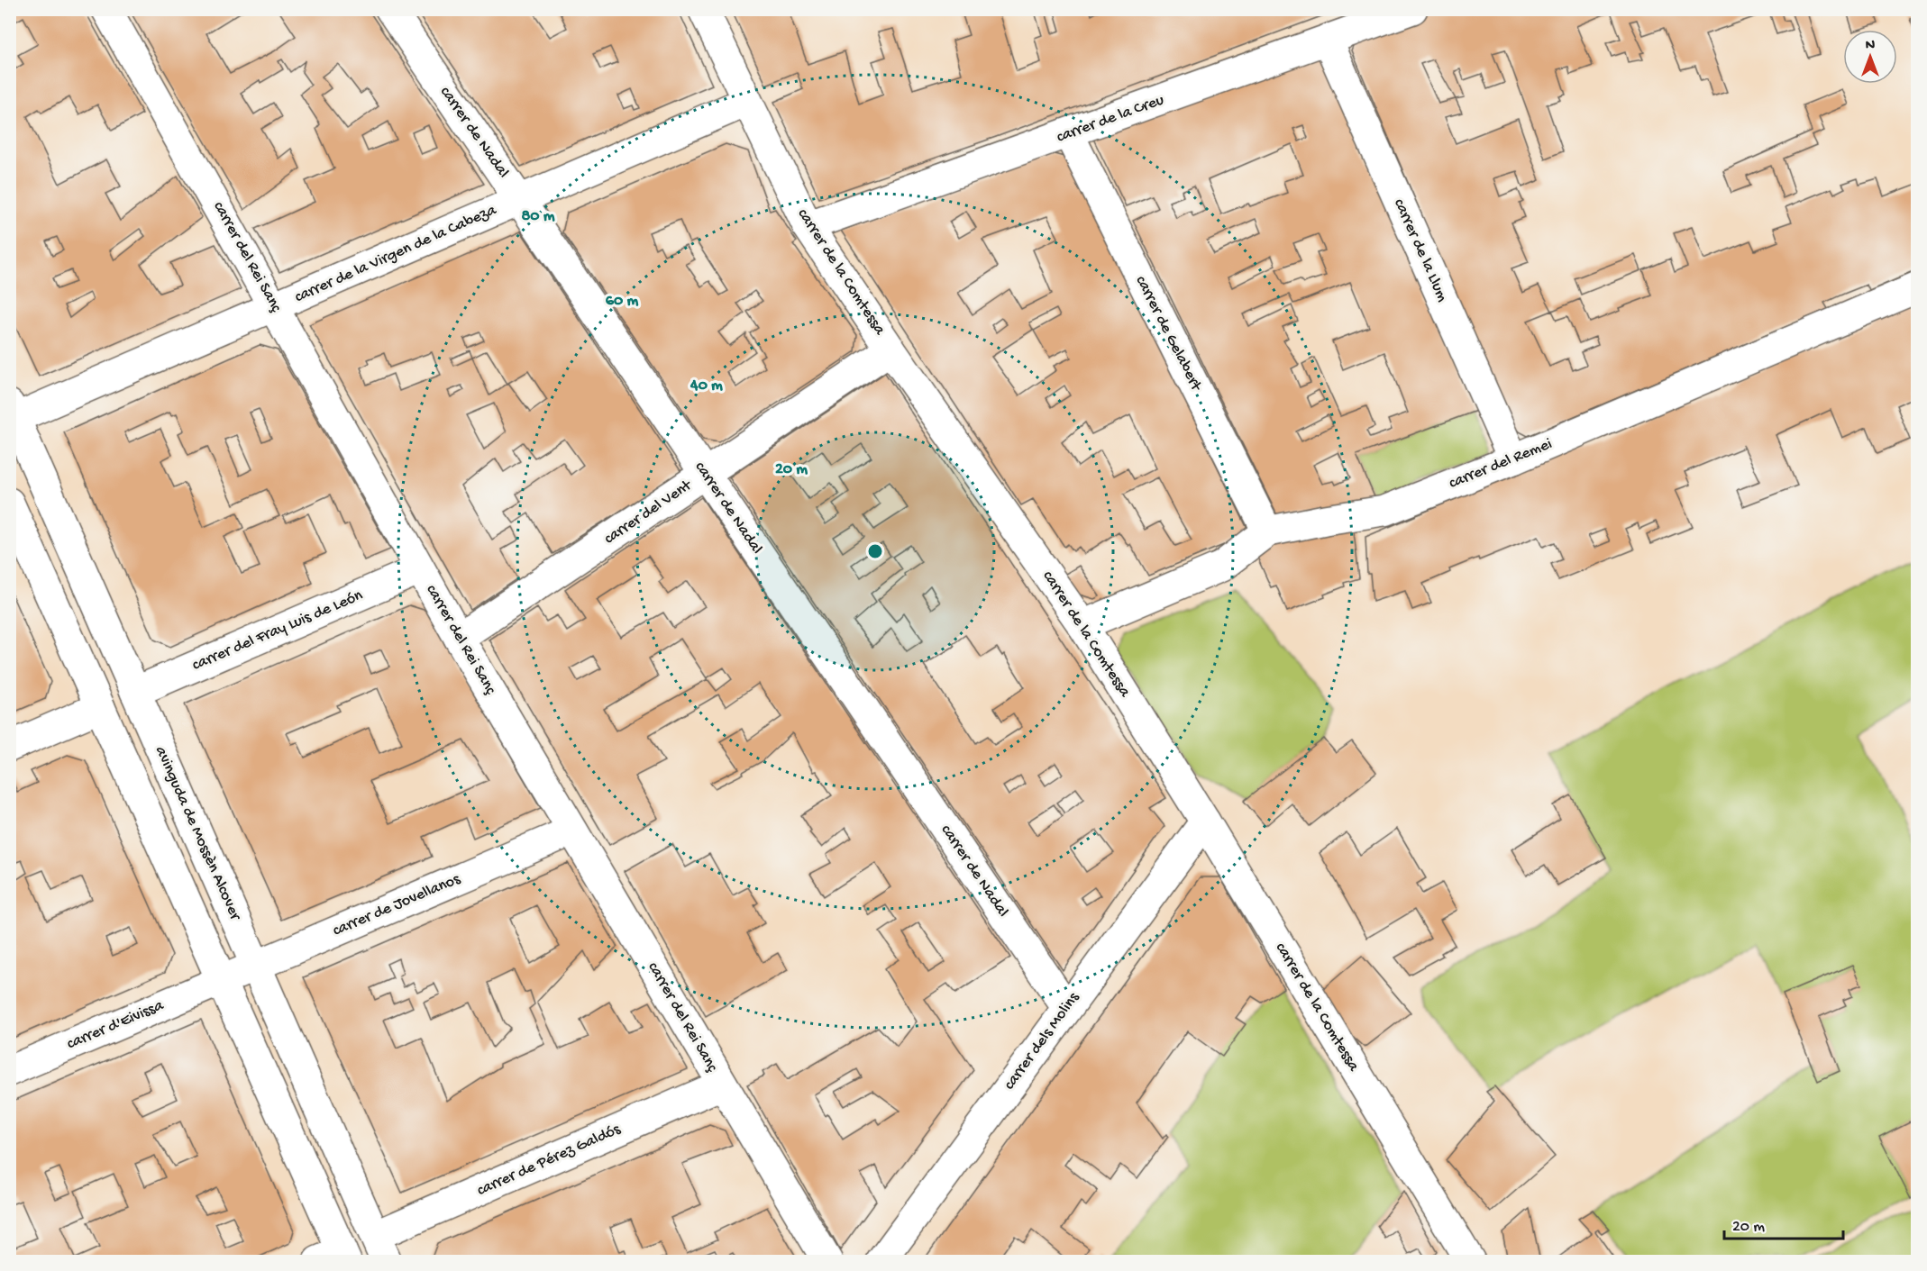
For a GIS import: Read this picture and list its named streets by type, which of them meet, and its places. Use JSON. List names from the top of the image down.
{
  "streets": {
    "street": [
      "carrer de la Creu",
      "carrer de Nadal",
      "carrer de la Llum",
      "carrer de la Virgen de la Cabeza",
      "carrer del Rei Sanç",
      "carrer de la Comtessa",
      "carrer de Gelabert",
      "carrer del Remei",
      "carrer del Vent",
      "carrer del Fray Luis de León",
      "avinguda de Mossèn Alcover",
      "carrer de Jovellanos",
      "carrer d'Eivissa",
      "carrer dels Molins",
      "carrer de Pérez Galdós"
    ]
  },
  "crossings": [
    ["carrer de la Creu", "carrer de la Llum"],
    ["carrer de la Creu", "carrer de la Comtessa"],
    ["carrer de la Creu", "carrer de Gelabert"],
    ["carrer de Nadal", "carrer de la Virgen de la Cabeza"],
    ["carrer de Nadal", "carrer del Vent"],
    ["carrer de Nadal", "carrer dels Molins"],
    ["carrer de la Llum", "carrer del Remei"],
    ["carrer de la Virgen de la Cabeza", "carrer del Rei Sanç"],
    ["carrer de la Virgen de la Cabeza", "carrer de la Comtessa"],
    ["carrer de la Virgen de la Cabeza", "avinguda de Mossèn Alcover"],
    ["carrer del Rei Sanç", "carrer del Vent"],
    ["carrer del Rei Sanç", "carrer del Fray Luis de León"],
    ["carrer del Rei Sanç", "carrer de Jovellanos"],
    ["carrer del Rei Sanç", "carrer de Pérez Galdós"],
    ["carrer de la Comtessa", "carrer del Remei"],
    ["carrer de la Comtessa", "carrer del Vent"],
    ["carrer de la Comtessa", "carrer dels Molins"],
    ["carrer de Gelabert", "carrer del Remei"],
    ["carrer del Fray Luis de León", "avinguda de Mossèn Alcover"],
    ["avinguda de Mossèn Alcover", "carrer de Jovellanos"],
    ["avinguda de Mossèn Alcover", "carrer de Pérez Galdós"],
    ["carrer de Jovellanos", "carrer d'Eivissa"]
  ],
  "scale_bar": "20 m",
  "north": "top",
  "rings": [
    "80 m",
    "60 m",
    "40 m",
    "20 m"
  ]
}
